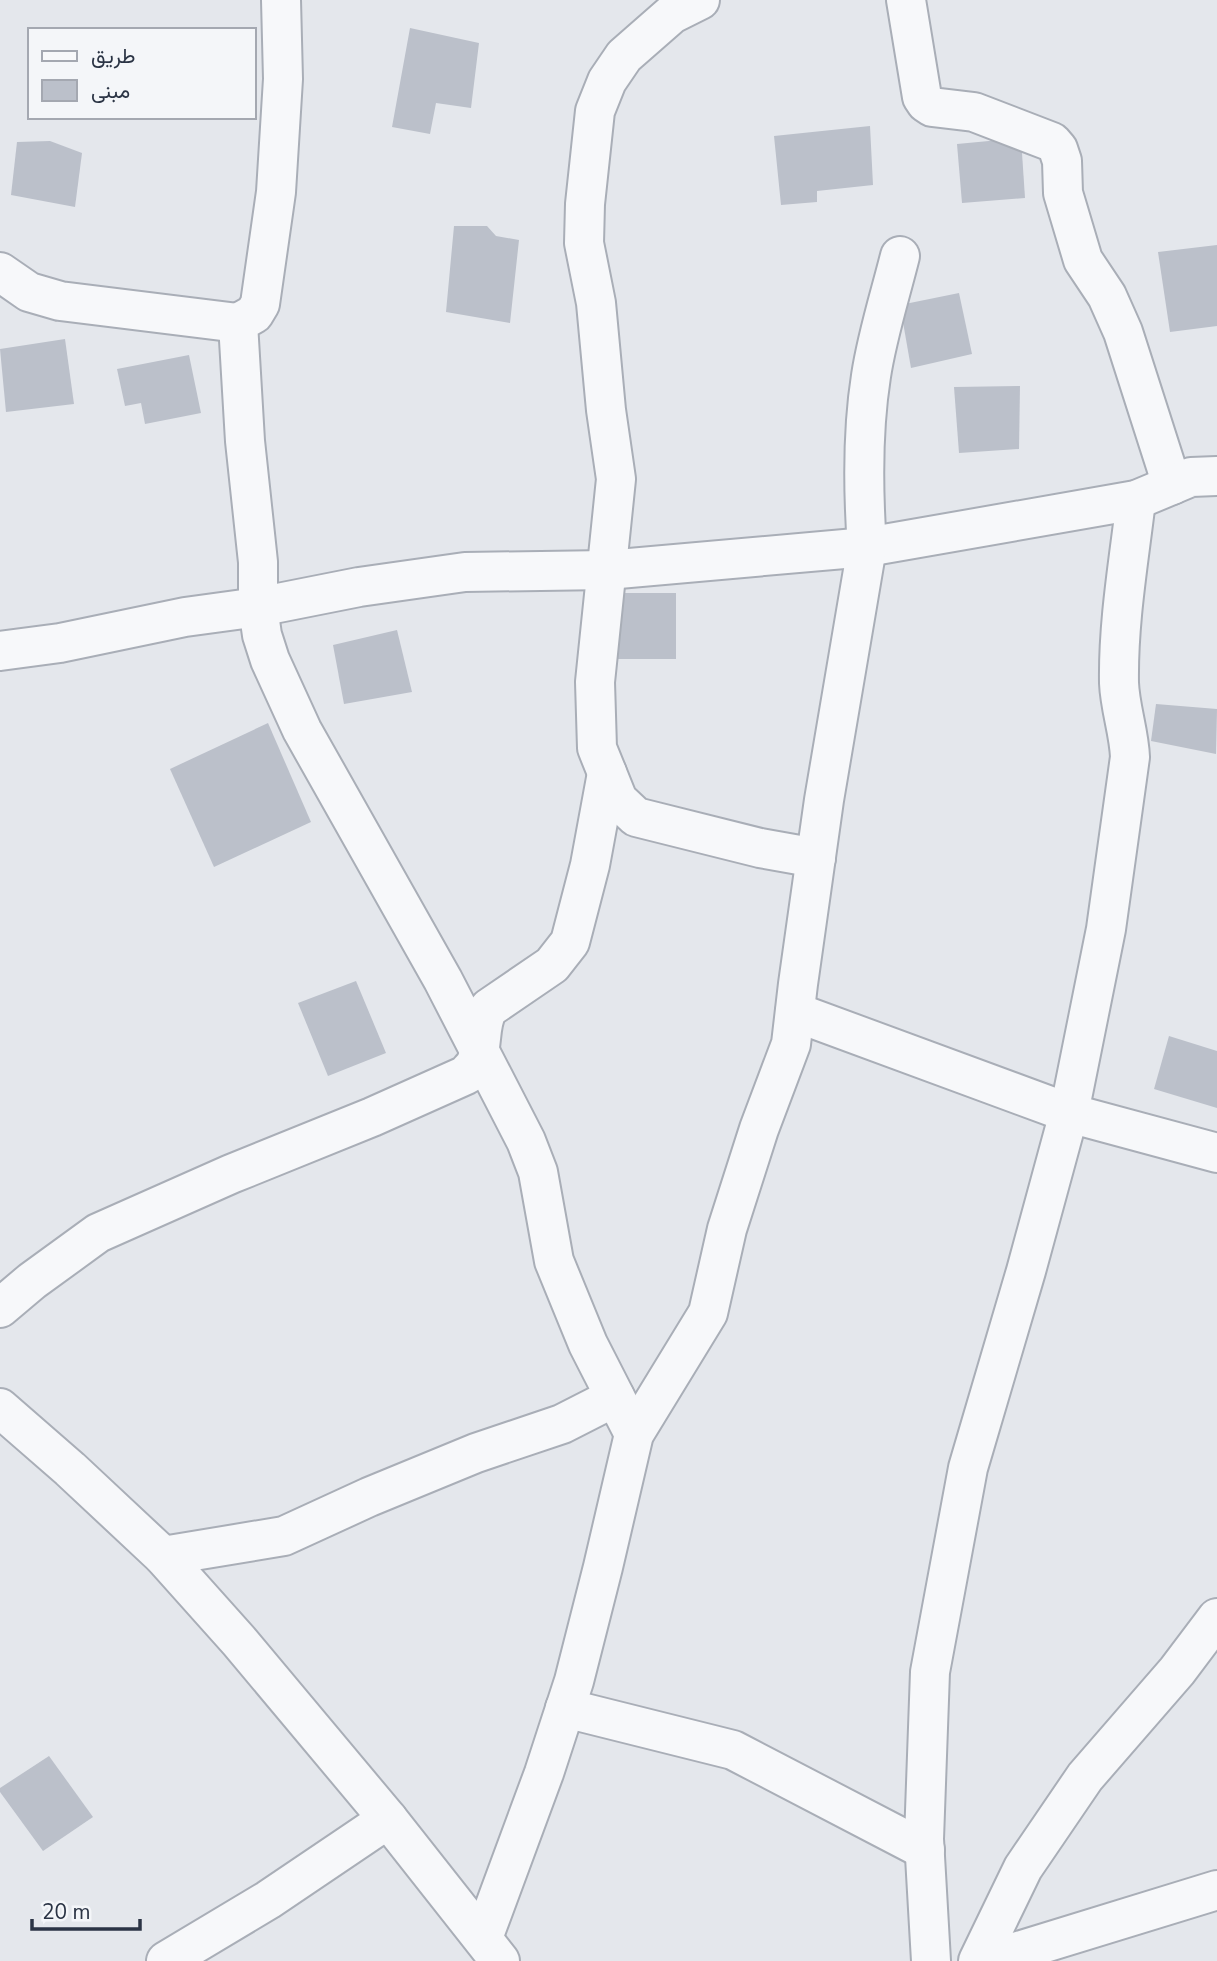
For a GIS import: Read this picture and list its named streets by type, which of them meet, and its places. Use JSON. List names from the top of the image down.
{
  "legend": ["طريق", "مبنى"],
  "scale_bar": "20 m"
}
